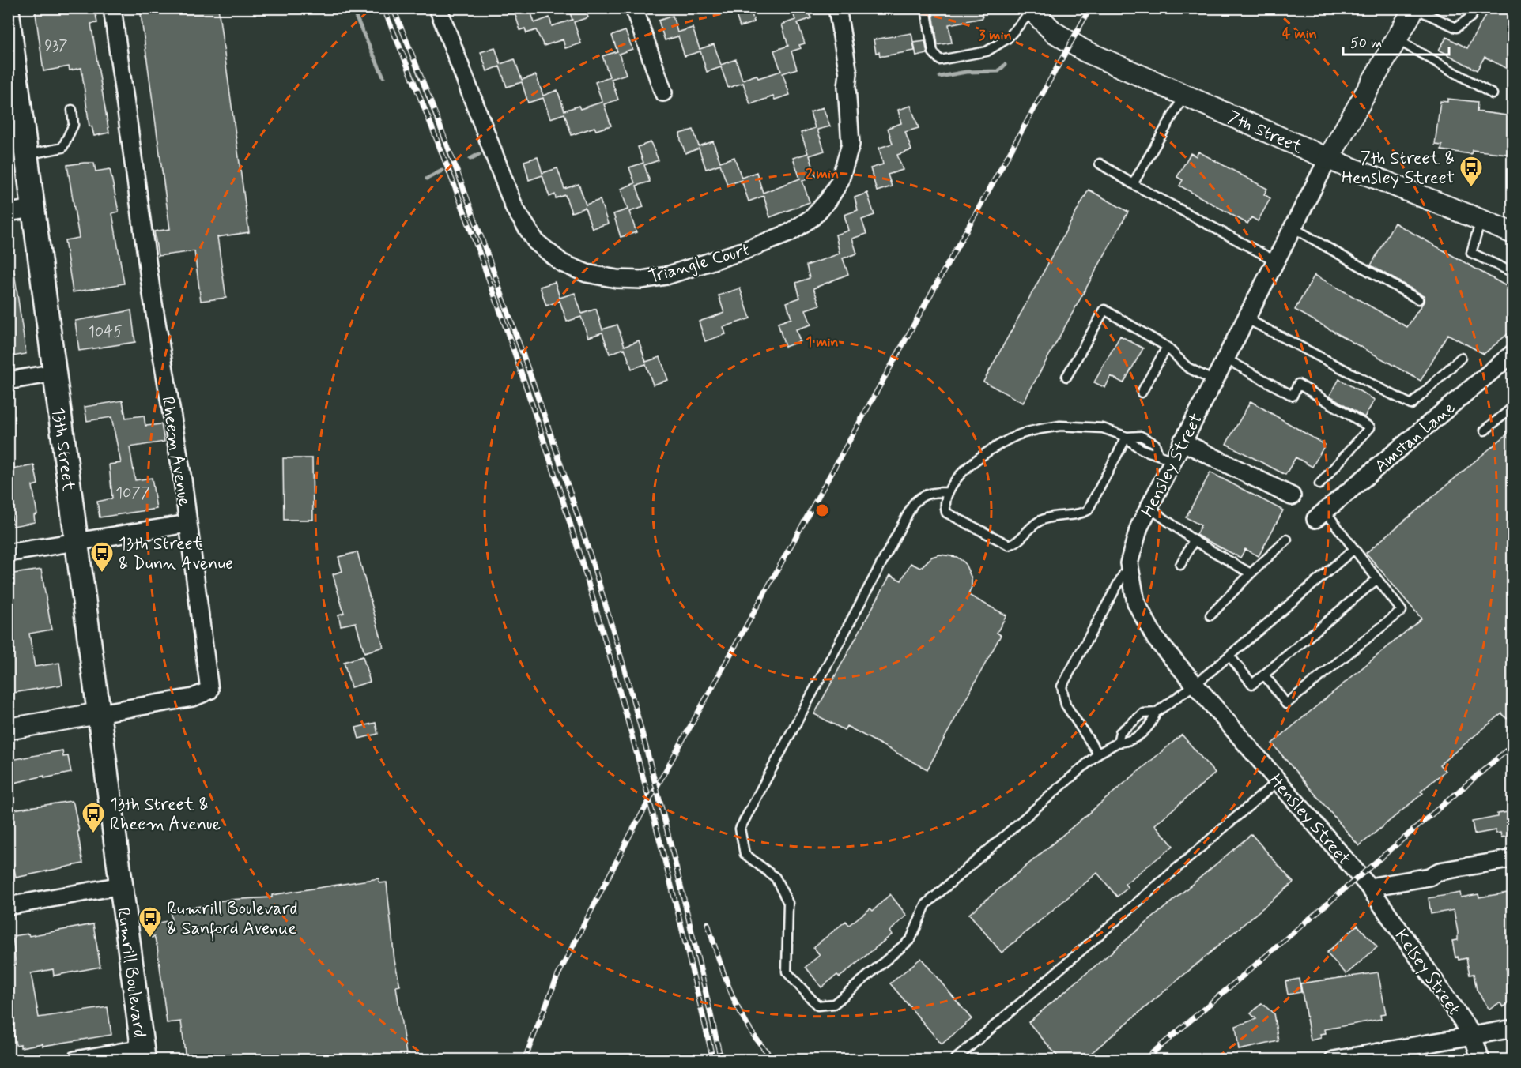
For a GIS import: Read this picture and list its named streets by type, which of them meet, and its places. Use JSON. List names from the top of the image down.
{
  "streets": {
    "main road": ["13th Street", "Rumrill Boulevard"],
    "street": [
      "7th Street",
      "Triangle Court",
      "Amstan Lane",
      "Rheem Avenue",
      "Hensley Street",
      "Kelsey Street"
    ]
  },
  "crossings": [
    ["7th Street", "Hensley Street"],
    ["13th Street", "Rheem Avenue"],
    ["13th Street", "Rumrill Boulevard"],
    ["Hensley Street", "Kelsey Street"]
  ],
  "places": {
    "bus stop": [
      "7th Street & Hensley Street",
      "13th Street & Dunn Avenue",
      "13th Street & Rheem Avenue",
      "Rumrill Boulevard & Sanford Avenue"
    ]
  },
  "house_numbers": ["937", "1045", "1077"],
  "scale_bar": "50 m",
  "rings": [
    "4 min",
    "3 min",
    "2 min",
    "1 min"
  ]
}
